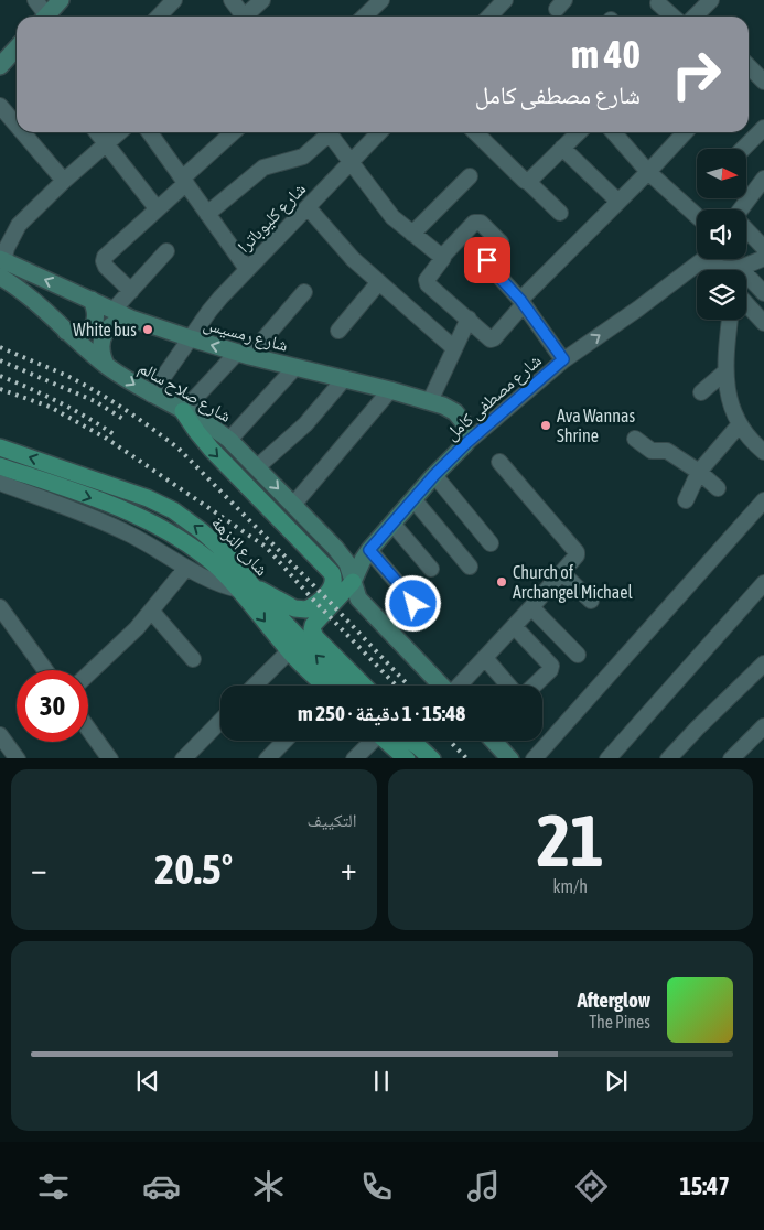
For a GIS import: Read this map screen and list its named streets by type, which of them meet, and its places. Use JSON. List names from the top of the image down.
{
  "streets": {
    "main road": [
      "شارع رمسيس",
      "شارع صلاح سالم",
      "شارع مصطفى كامل",
      "شارع النزهة"
    ],
    "street": ["شارع كليوباترا"]
  },
  "crossings": [
    ["شارع كليوباترا", "شارع رمسيس"],
    ["شارع كليوباترا", "شارع صلاح سالم"],
    ["شارع رمسيس", "شارع صلاح سالم"],
    ["شارع رمسيس", "شارع مصطفى كامل"],
    ["شارع صلاح سالم", "شارع مصطفى كامل"]
  ],
  "places": ["White bus", "Ava Wannas Shrine", "Church of Archangel Michael"],
  "north": "right",
  "page": {
    "turn": ["40 m", "شارع مصطفى كامل"],
    "limit": "30",
    "trip": "15:48 · 1 دقيقة · 250 m",
    "tile": [
      ["21", "km/h"],
      "التكييف"
    ],
    "heat": ["−", "20.5°", "+"],
    "song": ["Afterglow", "The Pines"],
    "tabs": "15:47"
  }
}
